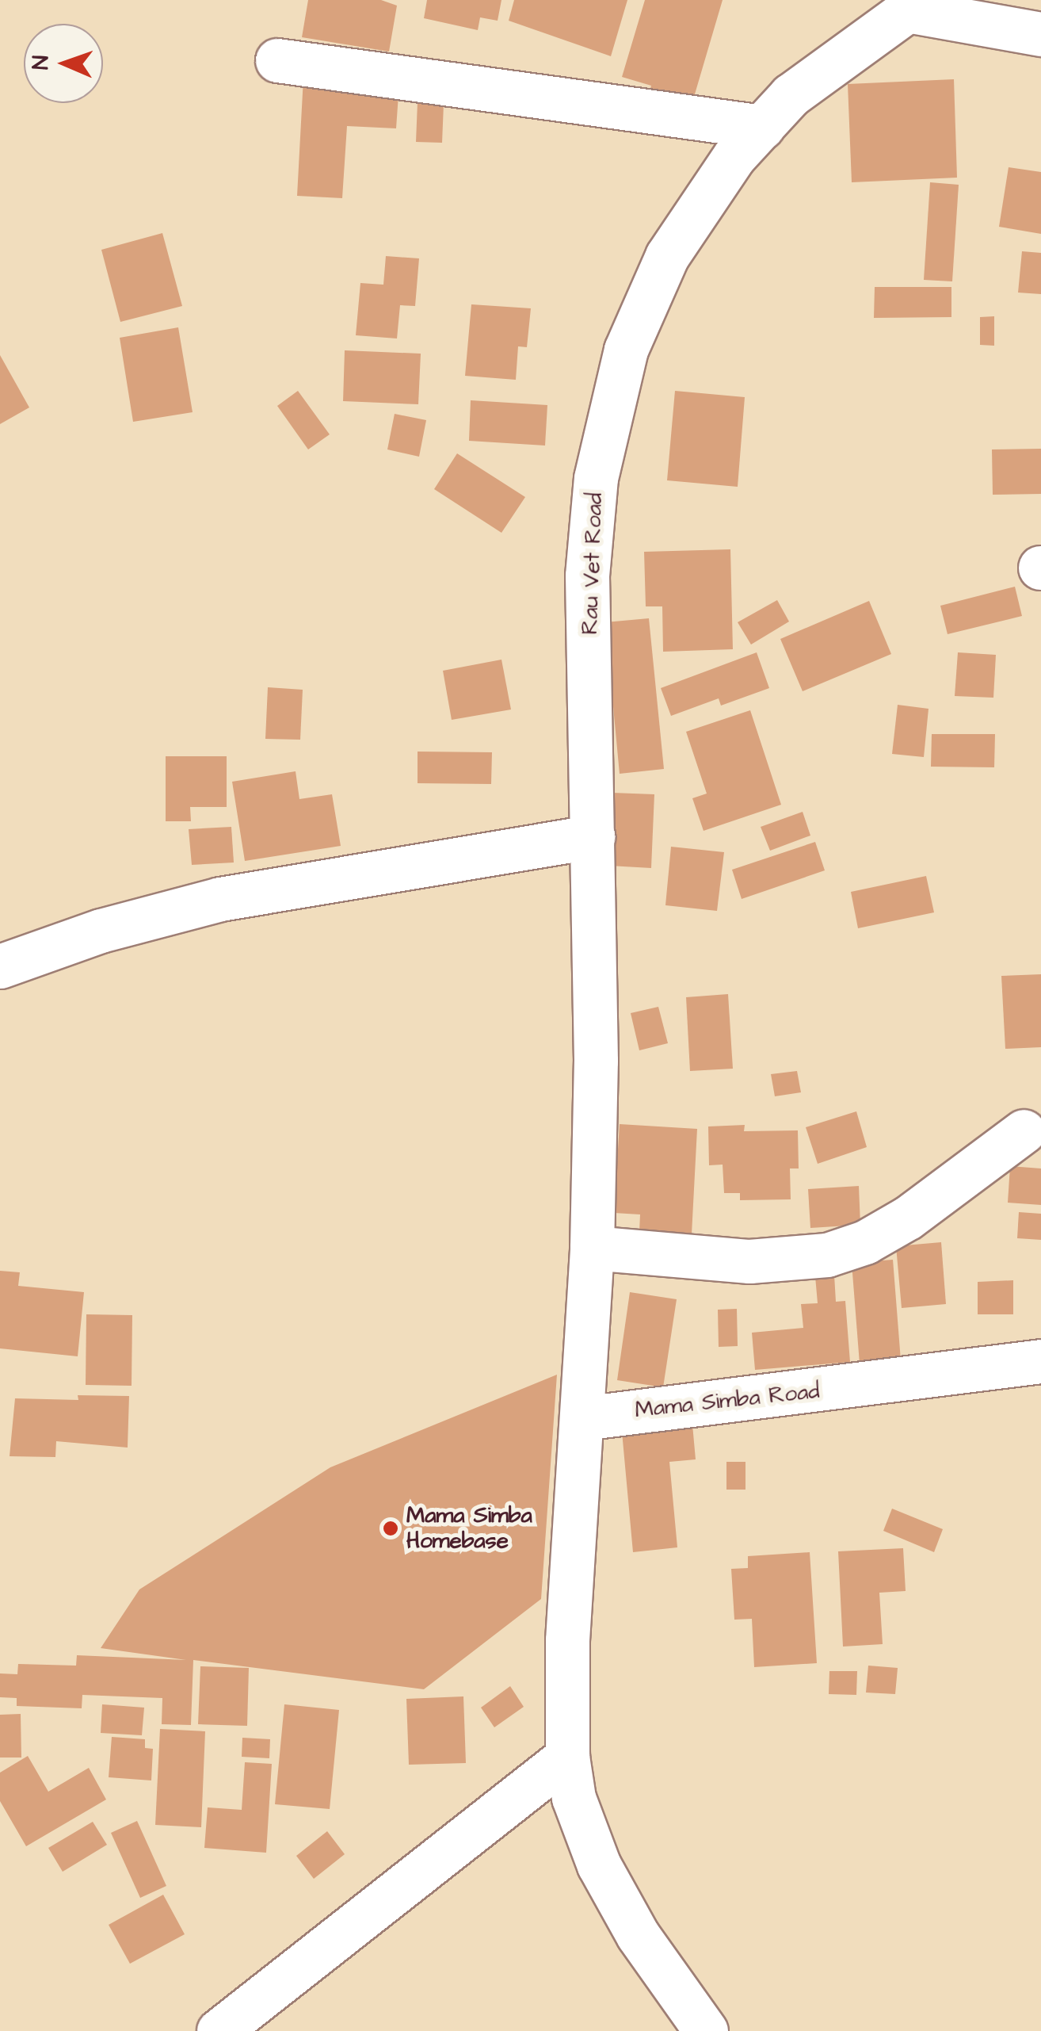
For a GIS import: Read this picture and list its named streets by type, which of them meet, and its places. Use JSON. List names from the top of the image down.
{
  "streets": {
    "street": ["Rau Vet Road", "Mama Simba Road"]
  },
  "places": ["Mama Simba Homebase"],
  "north": "left"
}
